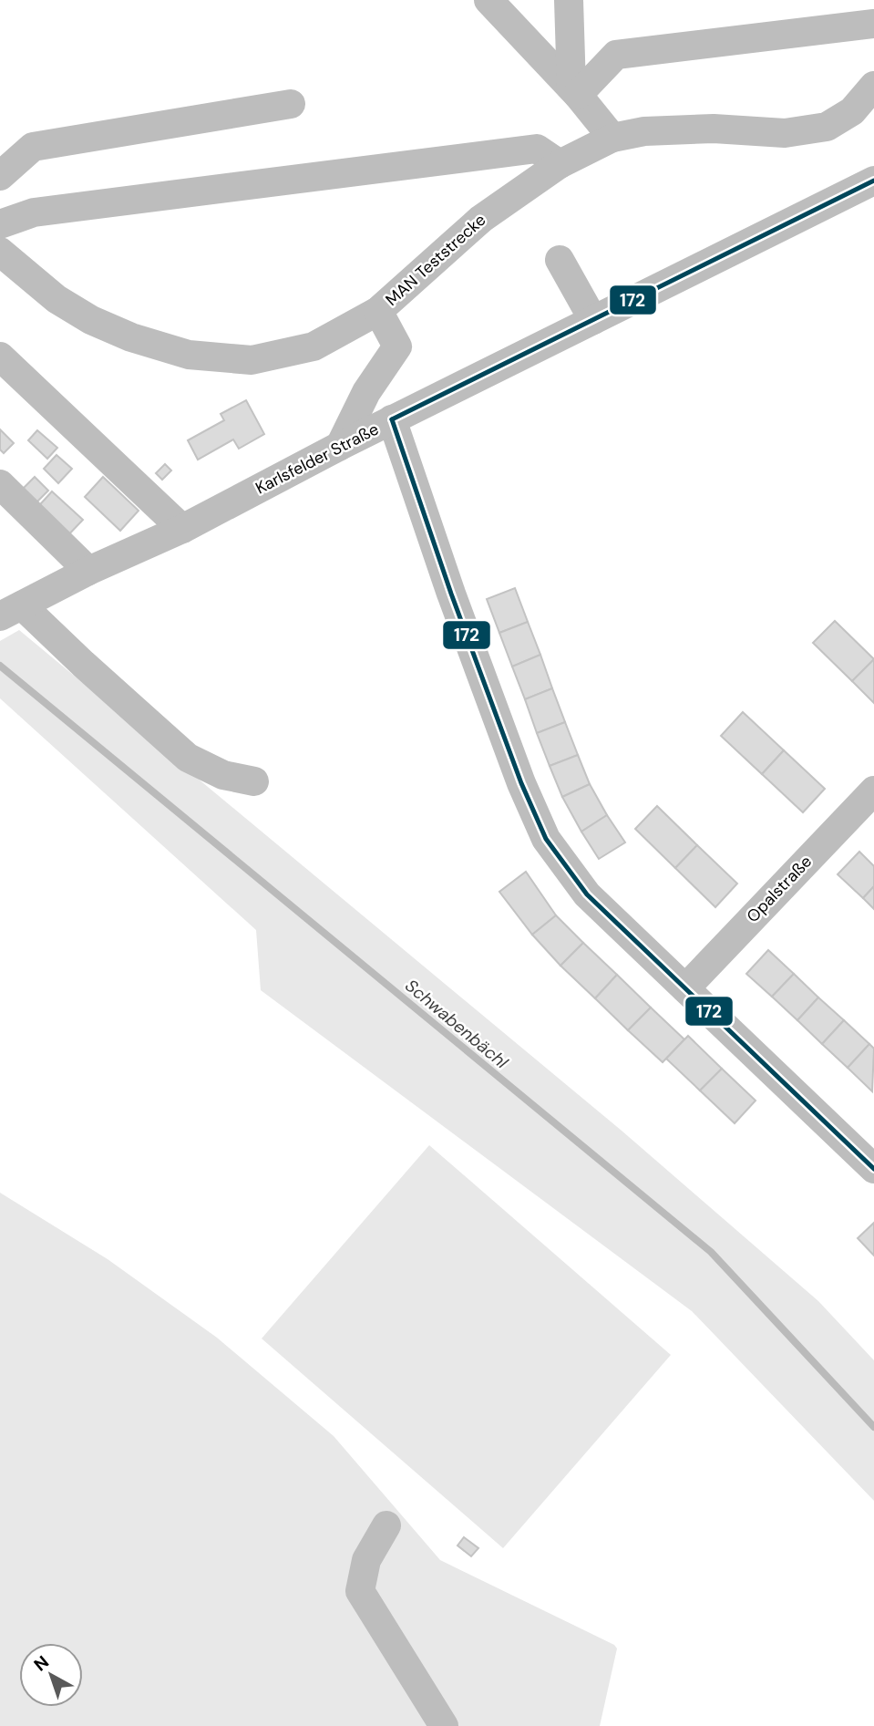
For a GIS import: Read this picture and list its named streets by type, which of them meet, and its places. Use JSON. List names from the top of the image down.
{
  "streets": {
    "street": ["MAN Teststrecke", "Karlsfelder Straße", "Opalstraße"]
  },
  "water": ["Schwabenbächl"],
  "lines": ["transit line 172"],
  "north": "top left"
}
